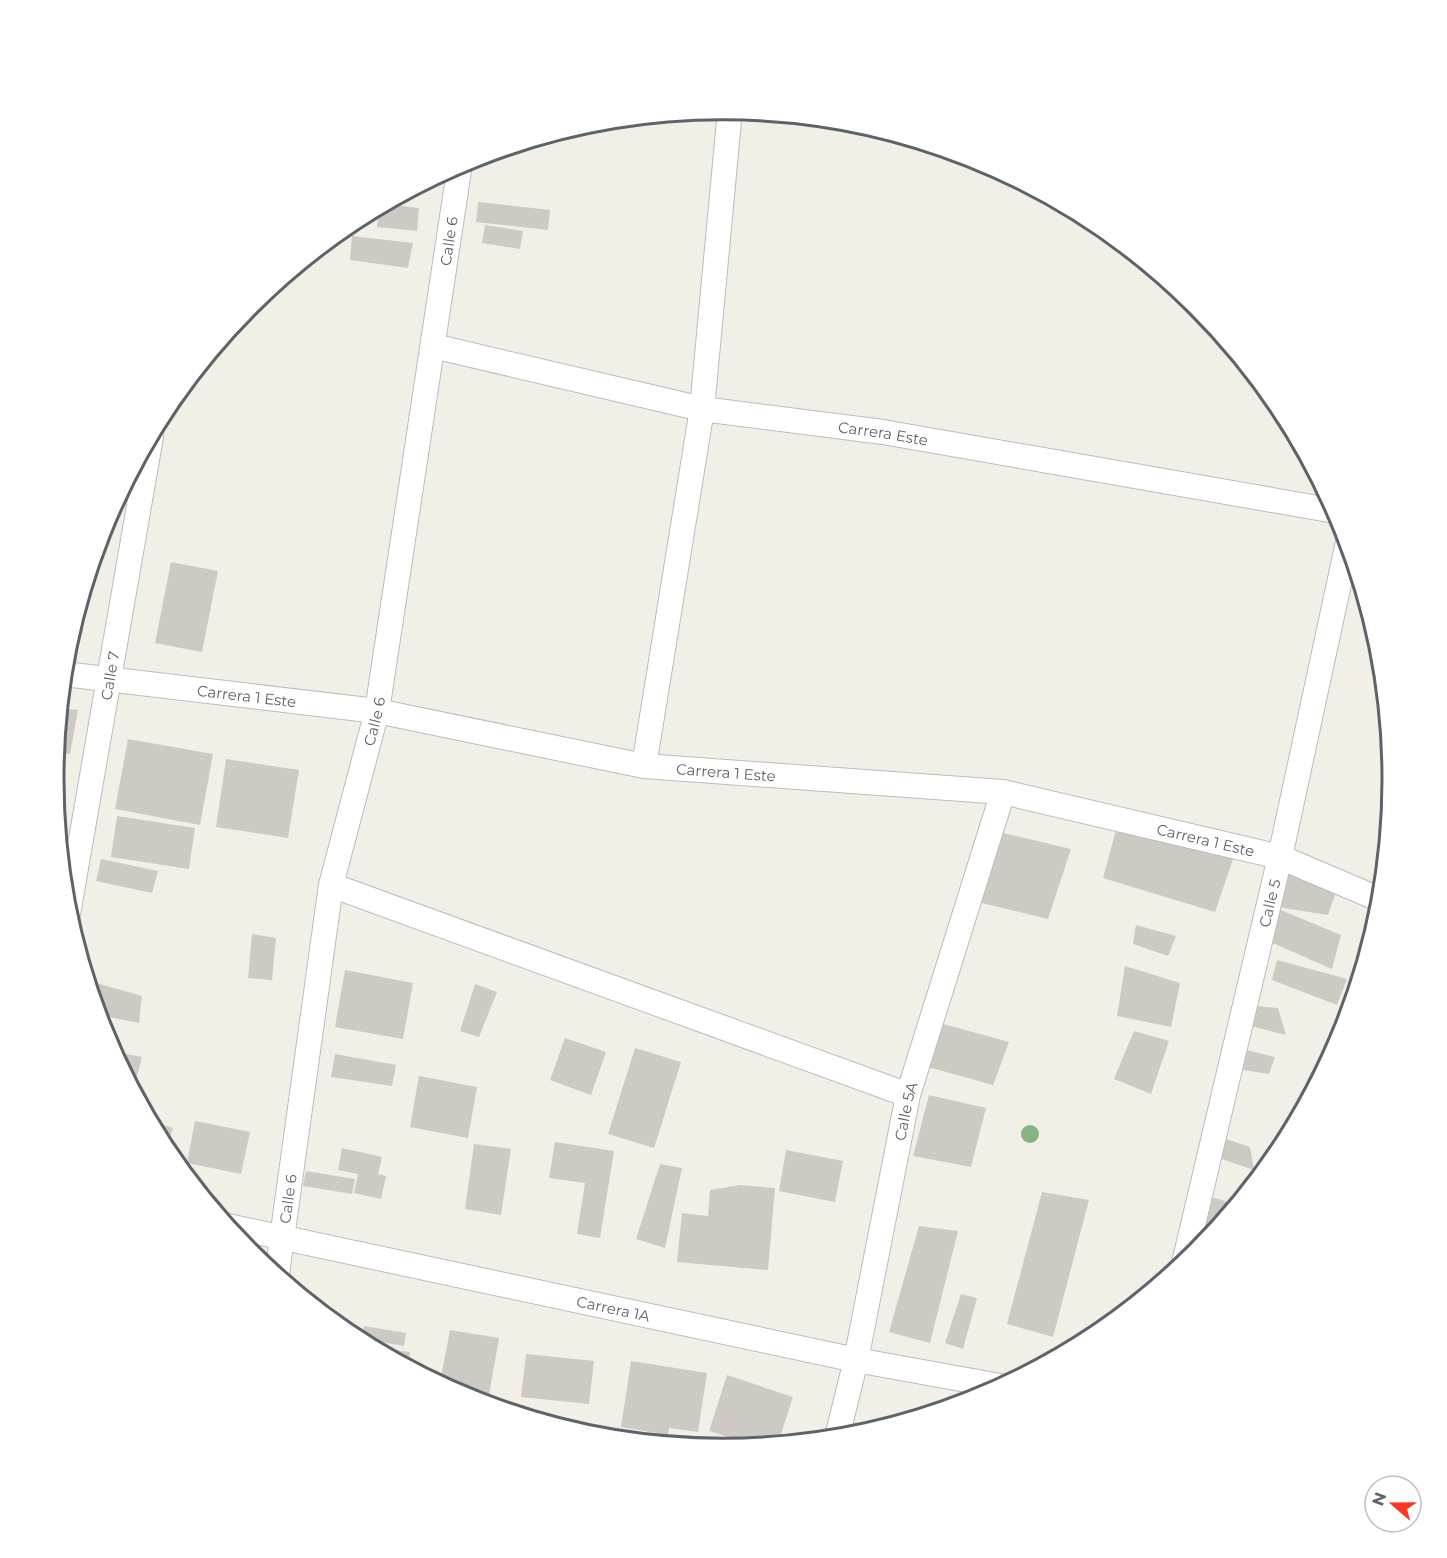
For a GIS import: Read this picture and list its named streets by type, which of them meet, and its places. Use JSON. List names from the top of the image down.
{
  "streets": {
    "street": [
      "Calle 6",
      "Carrera Este",
      "Calle 7",
      "Carrera 1 Este",
      "Calle 5",
      "Calle 5A",
      "Carrera 1A"
    ]
  },
  "crossings": [
    ["Calle 6", "Carrera Este"],
    ["Calle 6", "Carrera 1 Este"],
    ["Calle 6", "Carrera 1A"],
    ["Calle 7", "Carrera 1 Este"],
    ["Carrera 1 Este", "Calle 5"],
    ["Carrera 1 Este", "Calle 5A"],
    ["Calle 5A", "Carrera 1A"]
  ],
  "north": "left"
}
